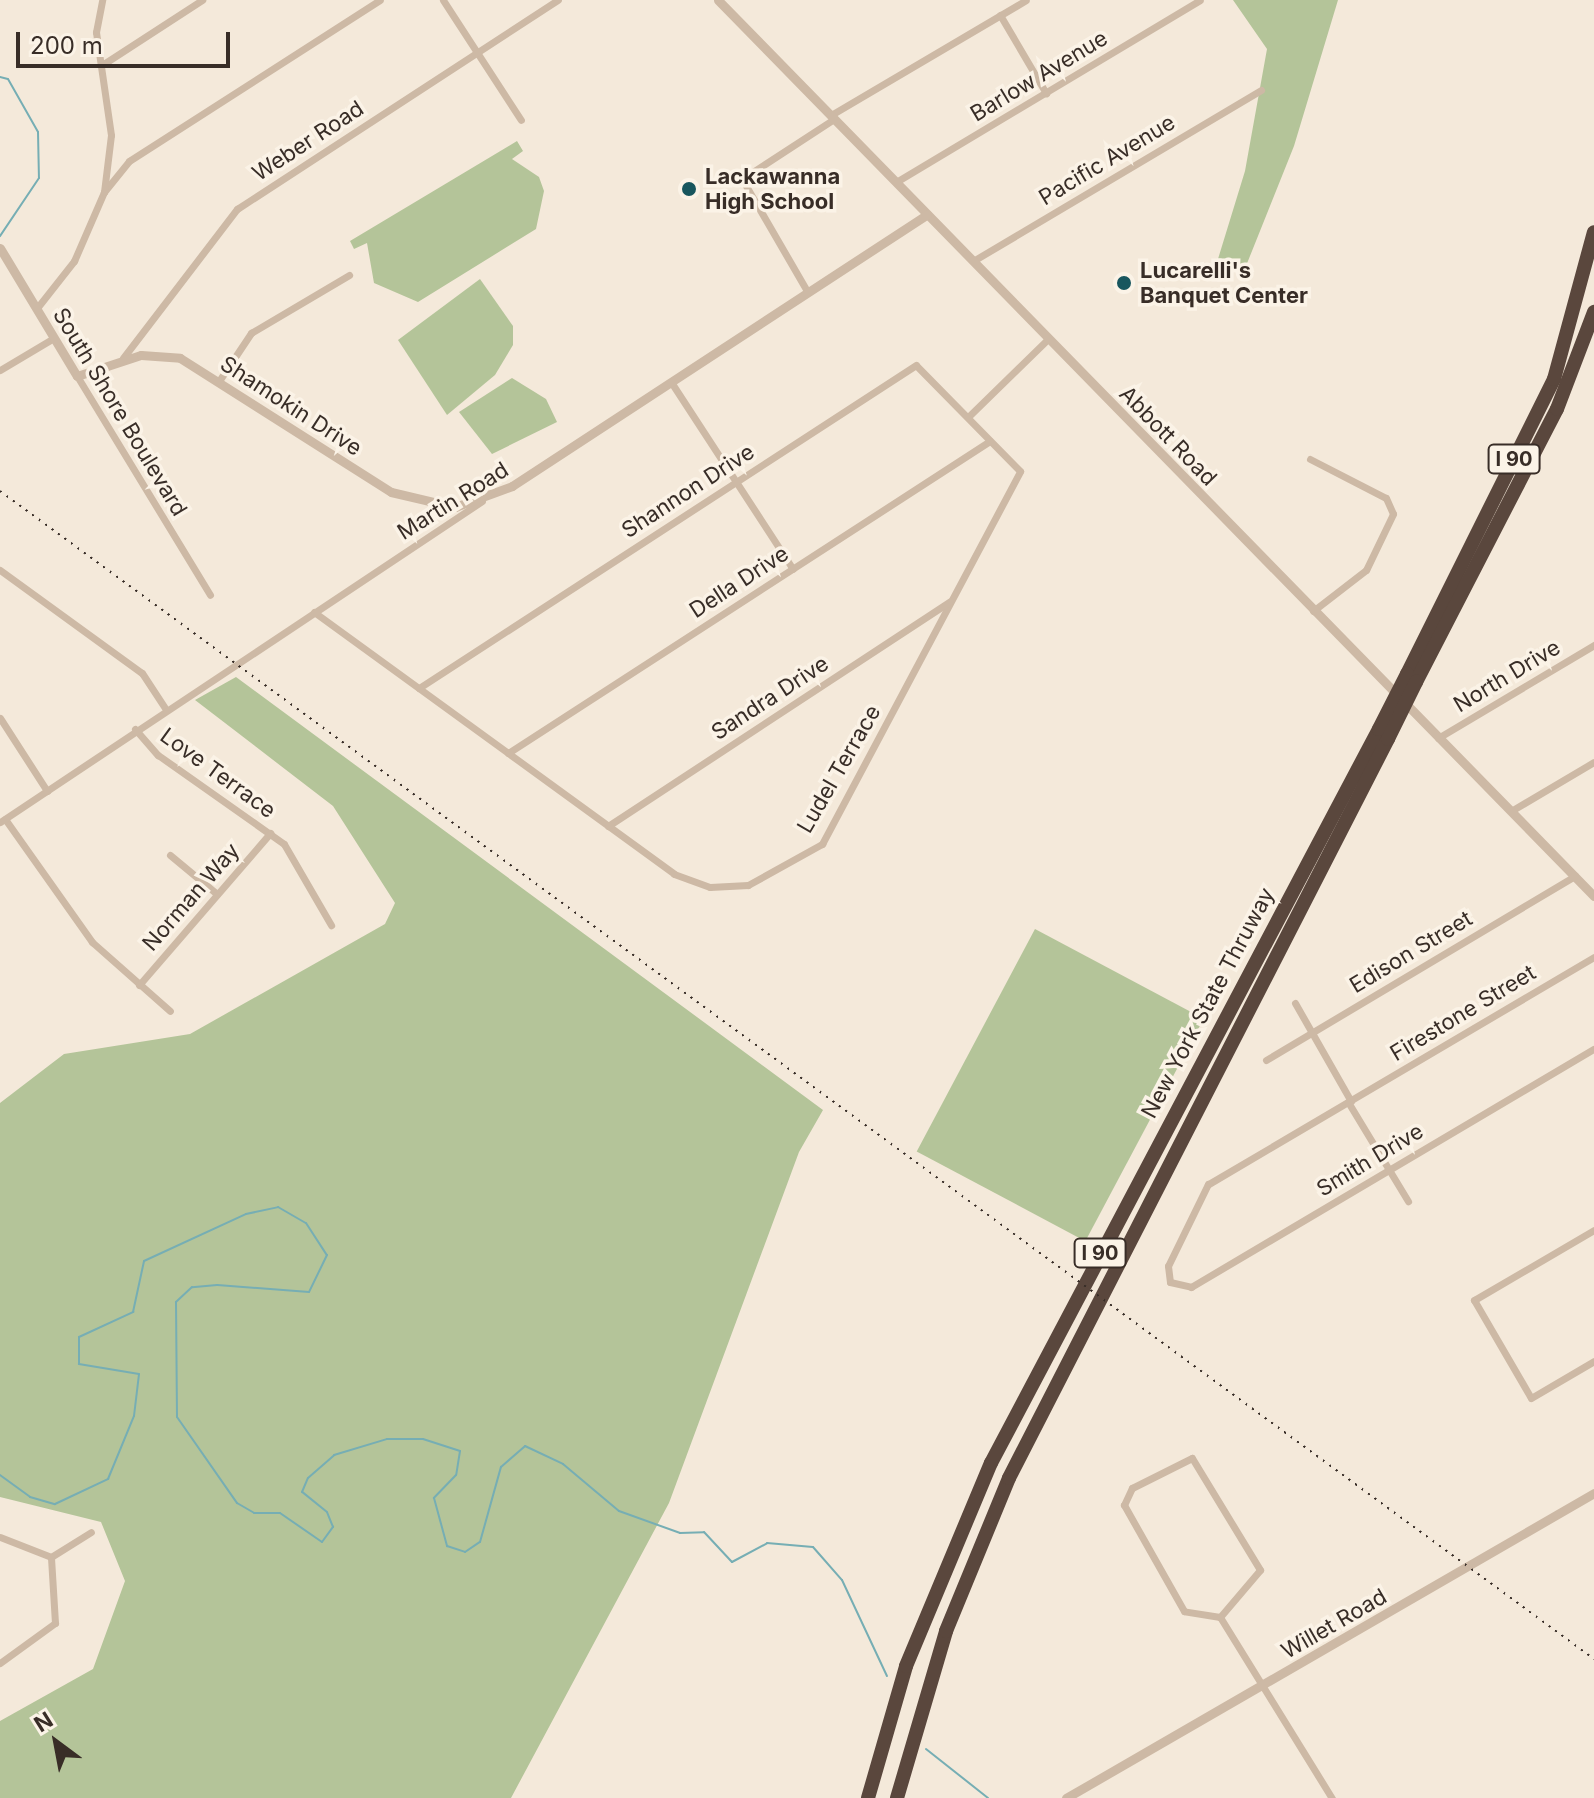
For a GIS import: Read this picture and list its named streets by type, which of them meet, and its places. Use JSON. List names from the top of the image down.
{
  "streets": {
    "highway": ["I 90", "New York State Thruway"],
    "street": [
      "Barlow Avenue",
      "Weber Road",
      "Pacific Avenue",
      "Shamokin Drive",
      "South Shore Boulevard",
      "Abbott Road",
      "Shannon Drive",
      "Martin Road",
      "Della Drive",
      "North Drive",
      "Sandra Drive",
      "Ludel Terrace",
      "Love Terrace",
      "Norman Way",
      "Edison Street",
      "Firestone Street",
      "Smith Drive",
      "Willet Road"
    ]
  },
  "crossings": [
    ["Barlow Avenue", "Abbott Road"],
    ["Weber Road", "Shamokin Drive"],
    ["Pacific Avenue", "Abbott Road"],
    ["Shamokin Drive", "South Shore Boulevard"],
    ["Shamokin Drive", "Martin Road"],
    ["Abbott Road", "Martin Road"],
    ["Abbott Road", "North Drive"],
    ["Abbott Road", "Edison Street"],
    ["Shannon Drive", "Ludel Terrace"],
    ["Martin Road", "Ludel Terrace"],
    ["Martin Road", "Love Terrace"],
    ["Della Drive", "Ludel Terrace"],
    ["Sandra Drive", "Ludel Terrace"],
    ["Love Terrace", "Norman Way"],
    ["Firestone Street", "Smith Drive"]
  ],
  "places": ["Lackawanna High School", "Lucarelli's Banquet Center"],
  "scale_bar": "200 m",
  "north": "top left"
}
